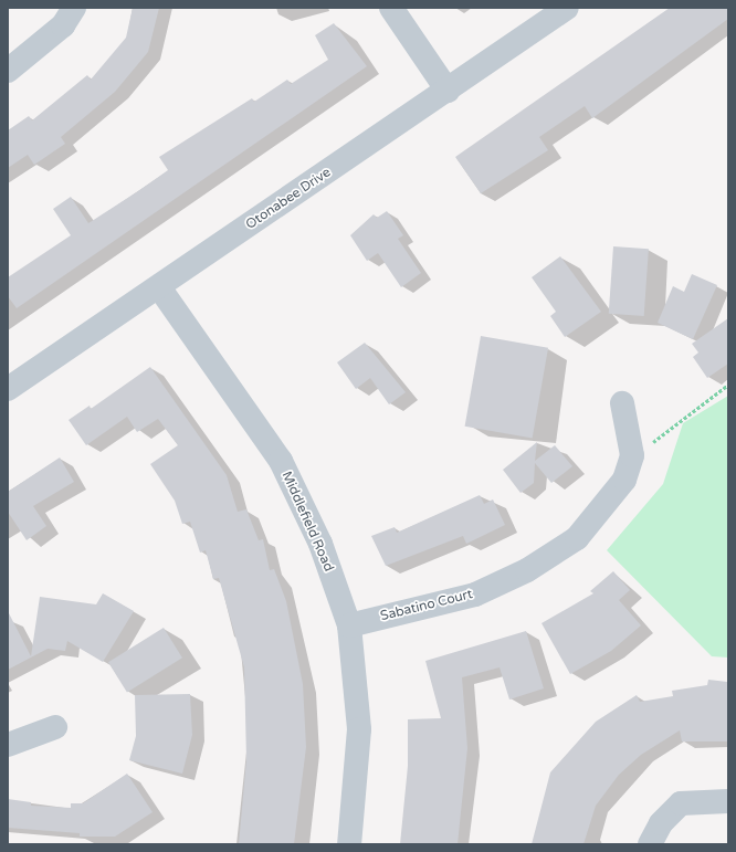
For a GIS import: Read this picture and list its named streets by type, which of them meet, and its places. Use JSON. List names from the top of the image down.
{
  "streets": {
    "street": ["Otonabee Drive", "Middlefield Road", "Sabatino Court"]
  },
  "crossings": [
    ["Otonabee Drive", "Middlefield Road"],
    ["Middlefield Road", "Sabatino Court"]
  ]
}
